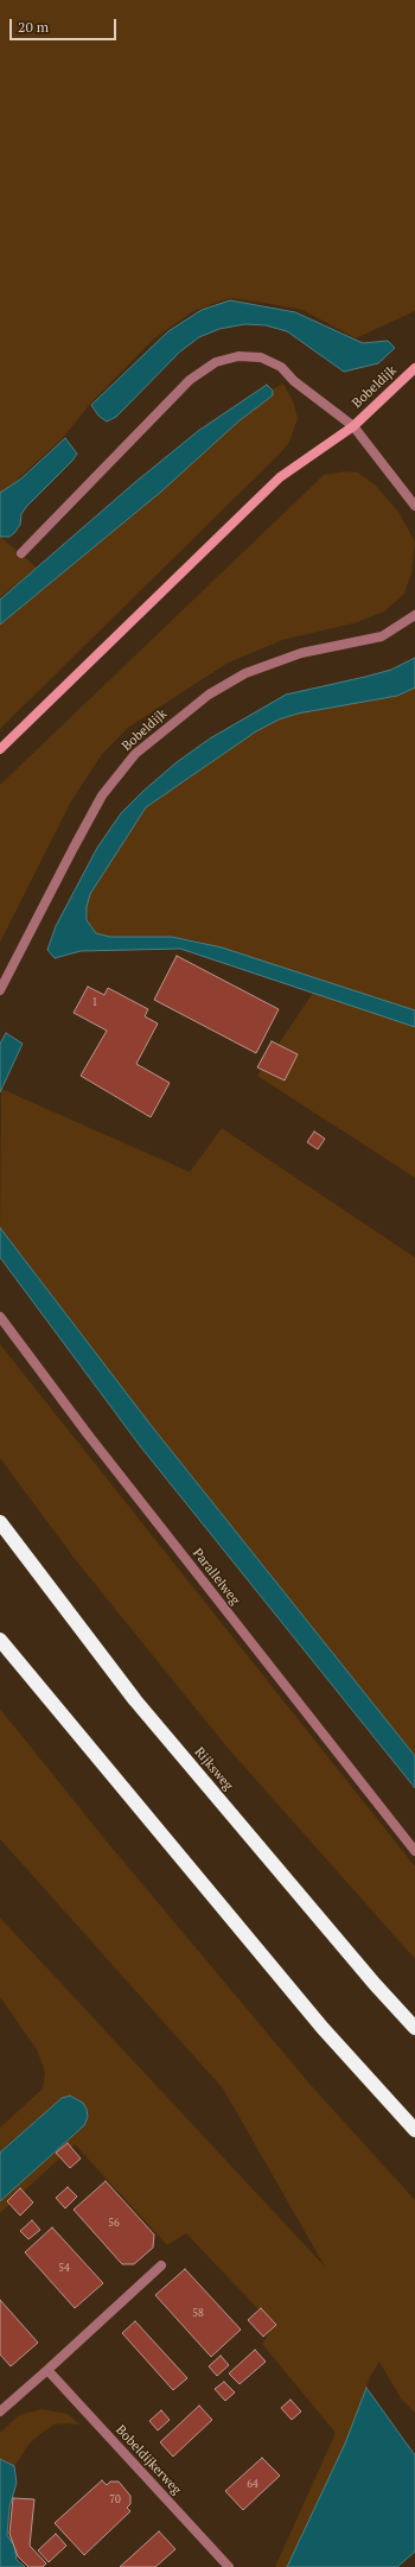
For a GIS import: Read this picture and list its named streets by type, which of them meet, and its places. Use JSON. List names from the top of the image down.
{
  "streets": {
    "highway": ["Rijksweg"],
    "street": ["Bobeldijk", "Parallelweg", "Bobeldijkerweg"]
  },
  "house_numbers": [
    "1",
    "56",
    "54",
    "58",
    "64",
    "70"
  ],
  "scale_bar": "20 m"
}
